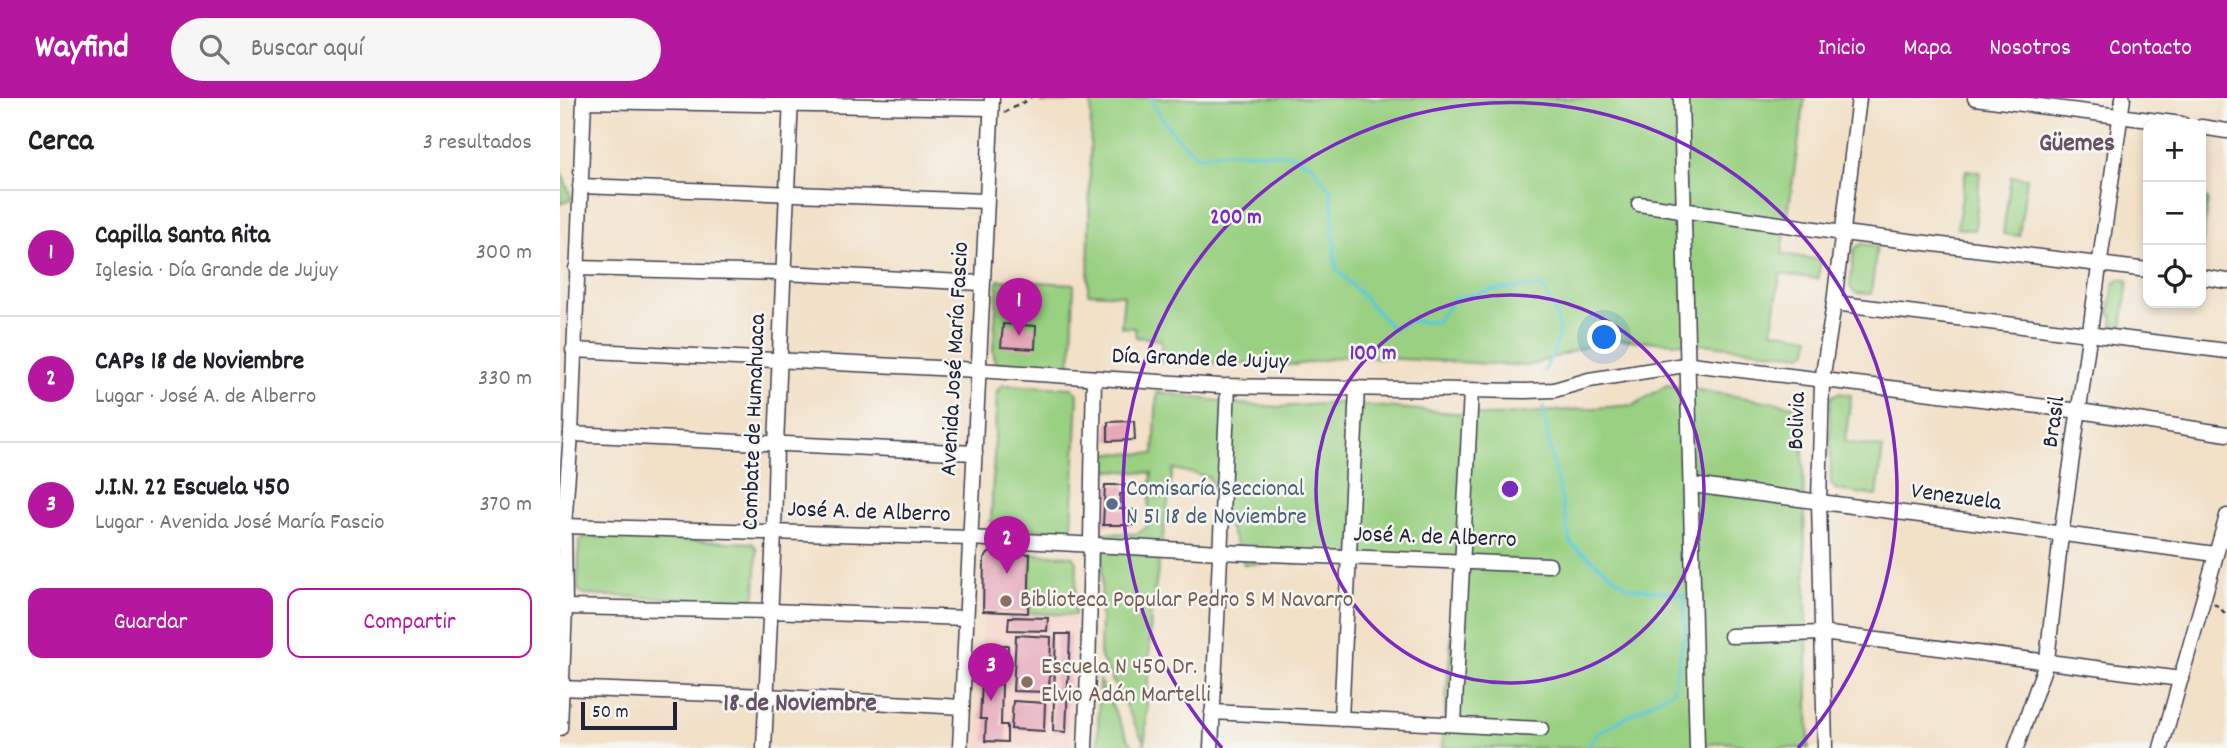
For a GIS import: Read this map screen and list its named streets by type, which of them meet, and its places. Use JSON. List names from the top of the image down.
{
  "streets": {
    "street": [
      "Avenida José María Fascio",
      "Día Grande de Jujuy",
      "Bolivia",
      "Combate de Humahuaca",
      "Brasil",
      "Venezuela",
      "José A. de Alberro"
    ]
  },
  "crossings": [
    ["Avenida José María Fascio", "Día Grande de Jujuy"],
    ["Avenida José María Fascio", "José A. de Alberro"],
    ["Día Grande de Jujuy", "Bolivia"],
    ["Día Grande de Jujuy", "Combate de Humahuaca"],
    ["Día Grande de Jujuy", "Brasil"],
    ["Bolivia", "Venezuela"],
    ["Combate de Humahuaca", "José A. de Alberro"],
    ["Brasil", "Venezuela"]
  ],
  "districts": ["Güemes", "18 de Noviembre"],
  "places": ["Comisaría Seccional N 51 18 de Noviembre", "Biblioteca Popular Pedro S M Navarro", "Escuela N 450 Dr. Elvio Adán Martelli"],
  "scale_bar": "50 m",
  "page": {
    "header": "Wayfind",
    "search": "Buscar aquí",
    "nav": [
      "Inicio",
      "Mapa",
      "Nosotros",
      "Contacto"
    ],
    "heading": ["Cerca", "3 resultados"],
    "map_buttons": ["+", "−"],
    "list": [
      {
        "mark": "1",
        "name": "Capilla Santa Rita",
        "note": "Iglesia · Día Grande de Jujuy",
        "value": "300 m"
      },
      {
        "mark": "2",
        "name": "CAPs 18 de Noviembre",
        "note": "Lugar · José A. de Alberro",
        "value": "330 m"
      },
      {
        "mark": "3",
        "name": "J.I.N. 22 Escuela 450",
        "note": "Lugar · Avenida José María Fascio",
        "value": "370 m"
      }
    ],
    "pins": ["1", "2", "3"],
    "buttons": ["Guardar", "Compartir"],
    "scale": "50 m"
  },
  "rings": ["200 m", "100 m"]
}
